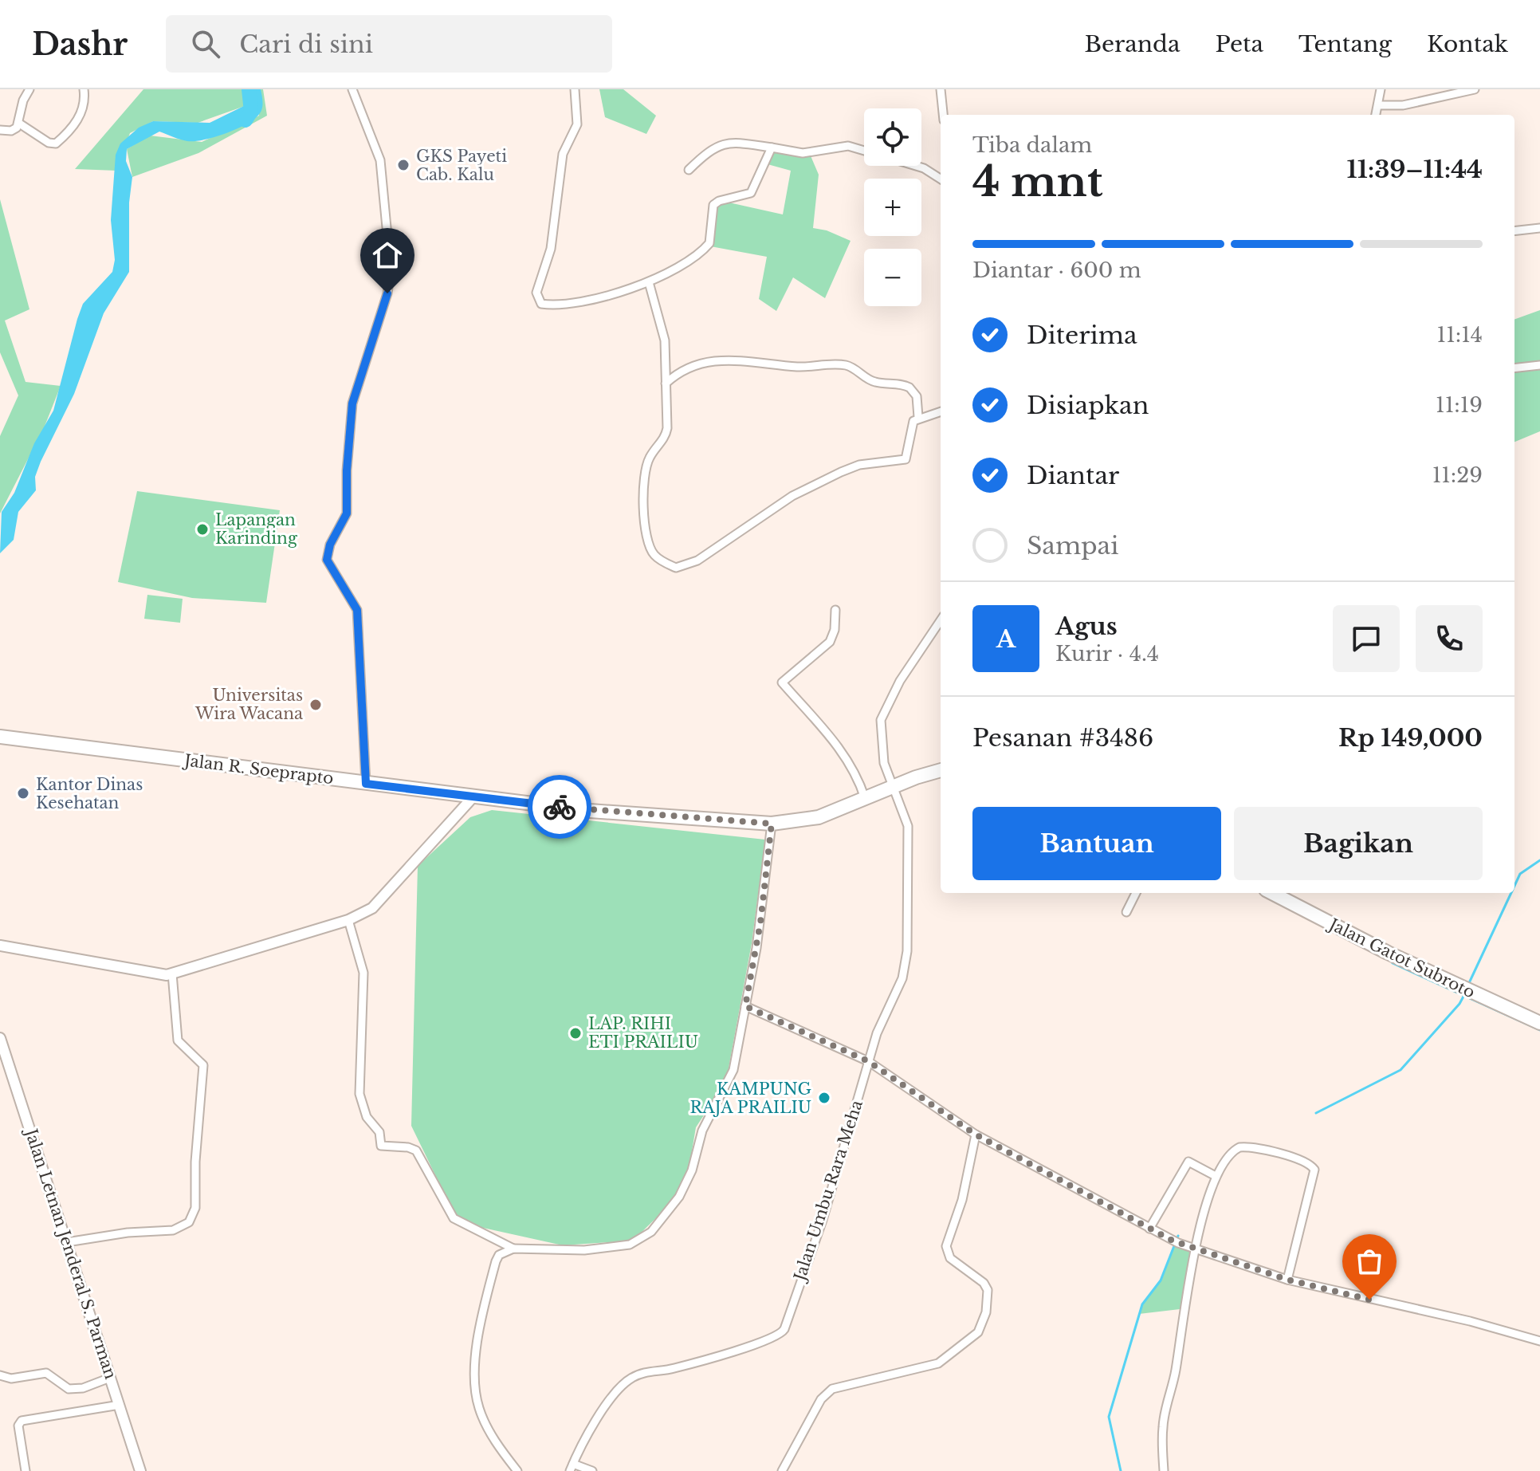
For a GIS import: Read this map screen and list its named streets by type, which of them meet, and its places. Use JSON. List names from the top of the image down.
{
  "streets": {
    "highway": ["Jalan R. Soeprapto", "Jalan Gatot Subroto"],
    "street": ["Jalan Umbu Rara Meha", "Jalan Letnan Jenderal S. Parman"]
  },
  "crossings": [
    ["Jalan R. Soeprapto", "Jalan Umbu Rara Meha"]
  ],
  "places": [
    "GKS Payeti Cab. Kalu",
    "Lapangan Karinding",
    "Universitas Wira Wacana",
    "Kantor Dinas Kesehatan",
    "LAP. RIHI ETI PRAILIU",
    "KAMPUNG RAJA PRAILIU"
  ],
  "page": {
    "header": "Dashr",
    "search": "Cari di sini",
    "nav": [
      "Beranda",
      "Peta",
      "Tentang",
      "Kontak"
    ],
    "map_buttons": ["+", "−"],
    "heading": ["4 mnt", "Tiba dalam", "11:39–11:44"],
    "panel": [
      "Agus",
      "Kurir · 4.4",
      "Pesanan #3486",
      "Rp 149,000"
    ],
    "bar": "Diantar · 600 m",
    "list": [
      ["Diterima", "11:14"],
      ["Disiapkan", "11:19"],
      ["Diantar", "11:29"],
      "Sampai"
    ],
    "round": "A",
    "buttons": ["Bantuan", "Bagikan"]
  }
}
